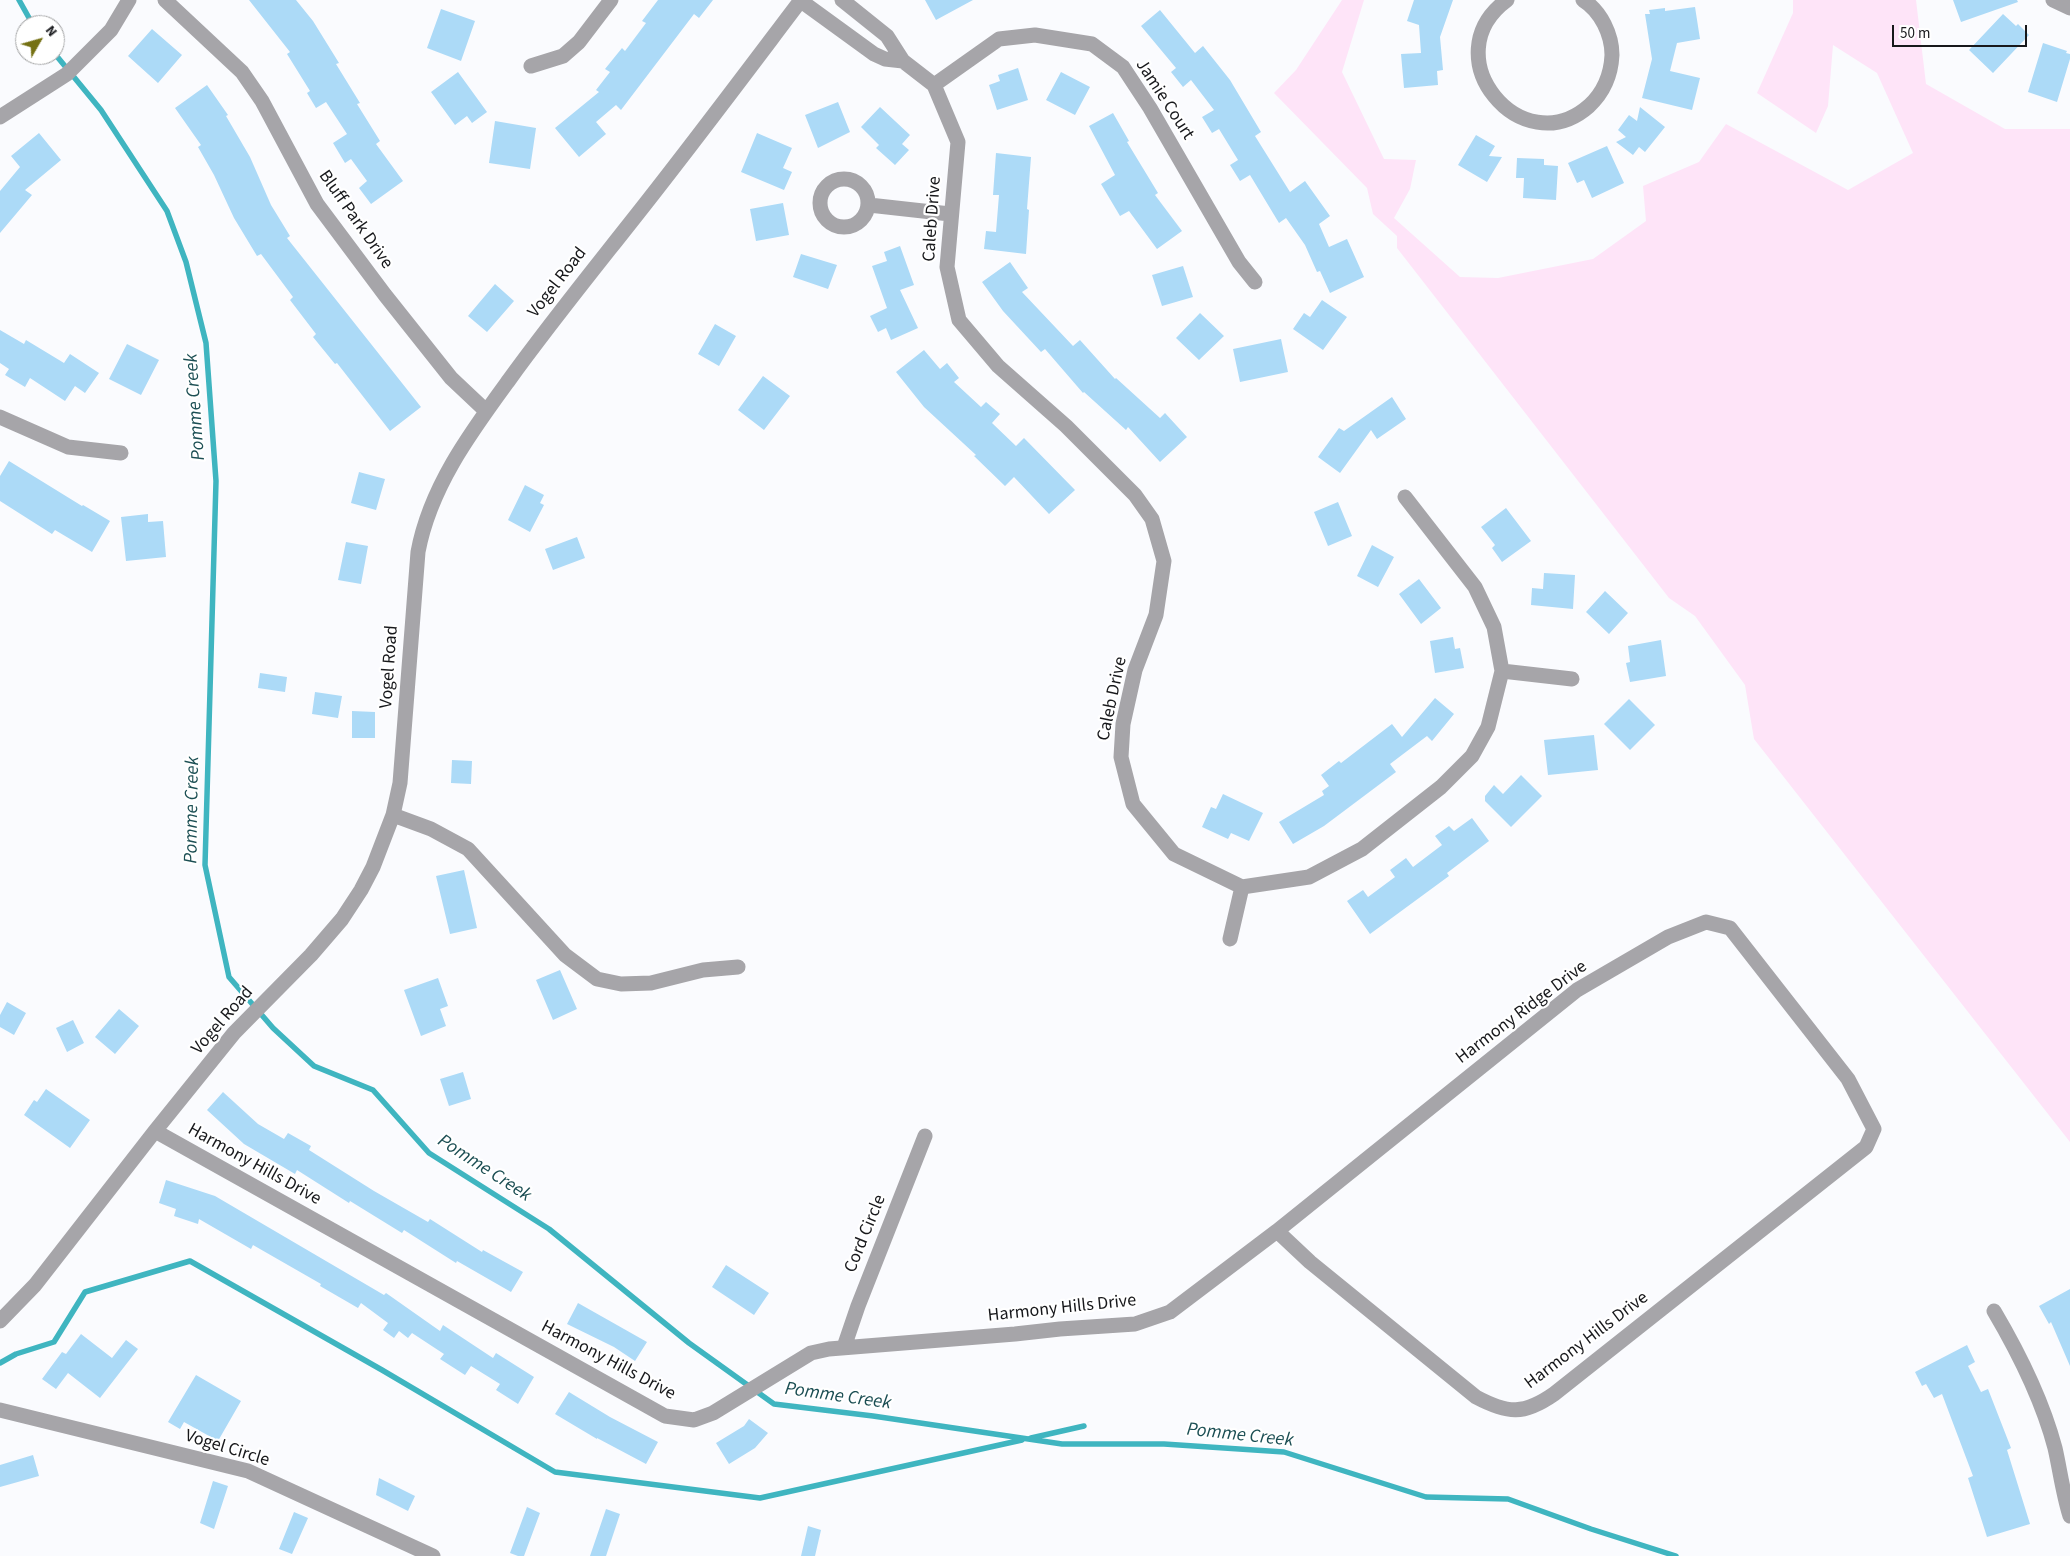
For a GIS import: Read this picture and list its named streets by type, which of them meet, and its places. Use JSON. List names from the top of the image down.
{
  "streets": {
    "street": [
      "Jamie Court",
      "Caleb Drive",
      "Bluff Park Drive",
      "Vogel Road",
      "Harmony Ridge Drive",
      "Harmony Hills Drive",
      "Cord Circle",
      "Vogel Circle"
    ]
  },
  "crossings": [
    ["Jamie Court", "Caleb Drive"],
    ["Caleb Drive", "Vogel Road"],
    ["Bluff Park Drive", "Vogel Road"],
    ["Vogel Road", "Harmony Hills Drive"],
    ["Harmony Ridge Drive", "Harmony Hills Drive"],
    ["Harmony Hills Drive", "Cord Circle"]
  ],
  "water": ["Pomme Creek"],
  "scale_bar": "50 m",
  "north": "top right"
}
